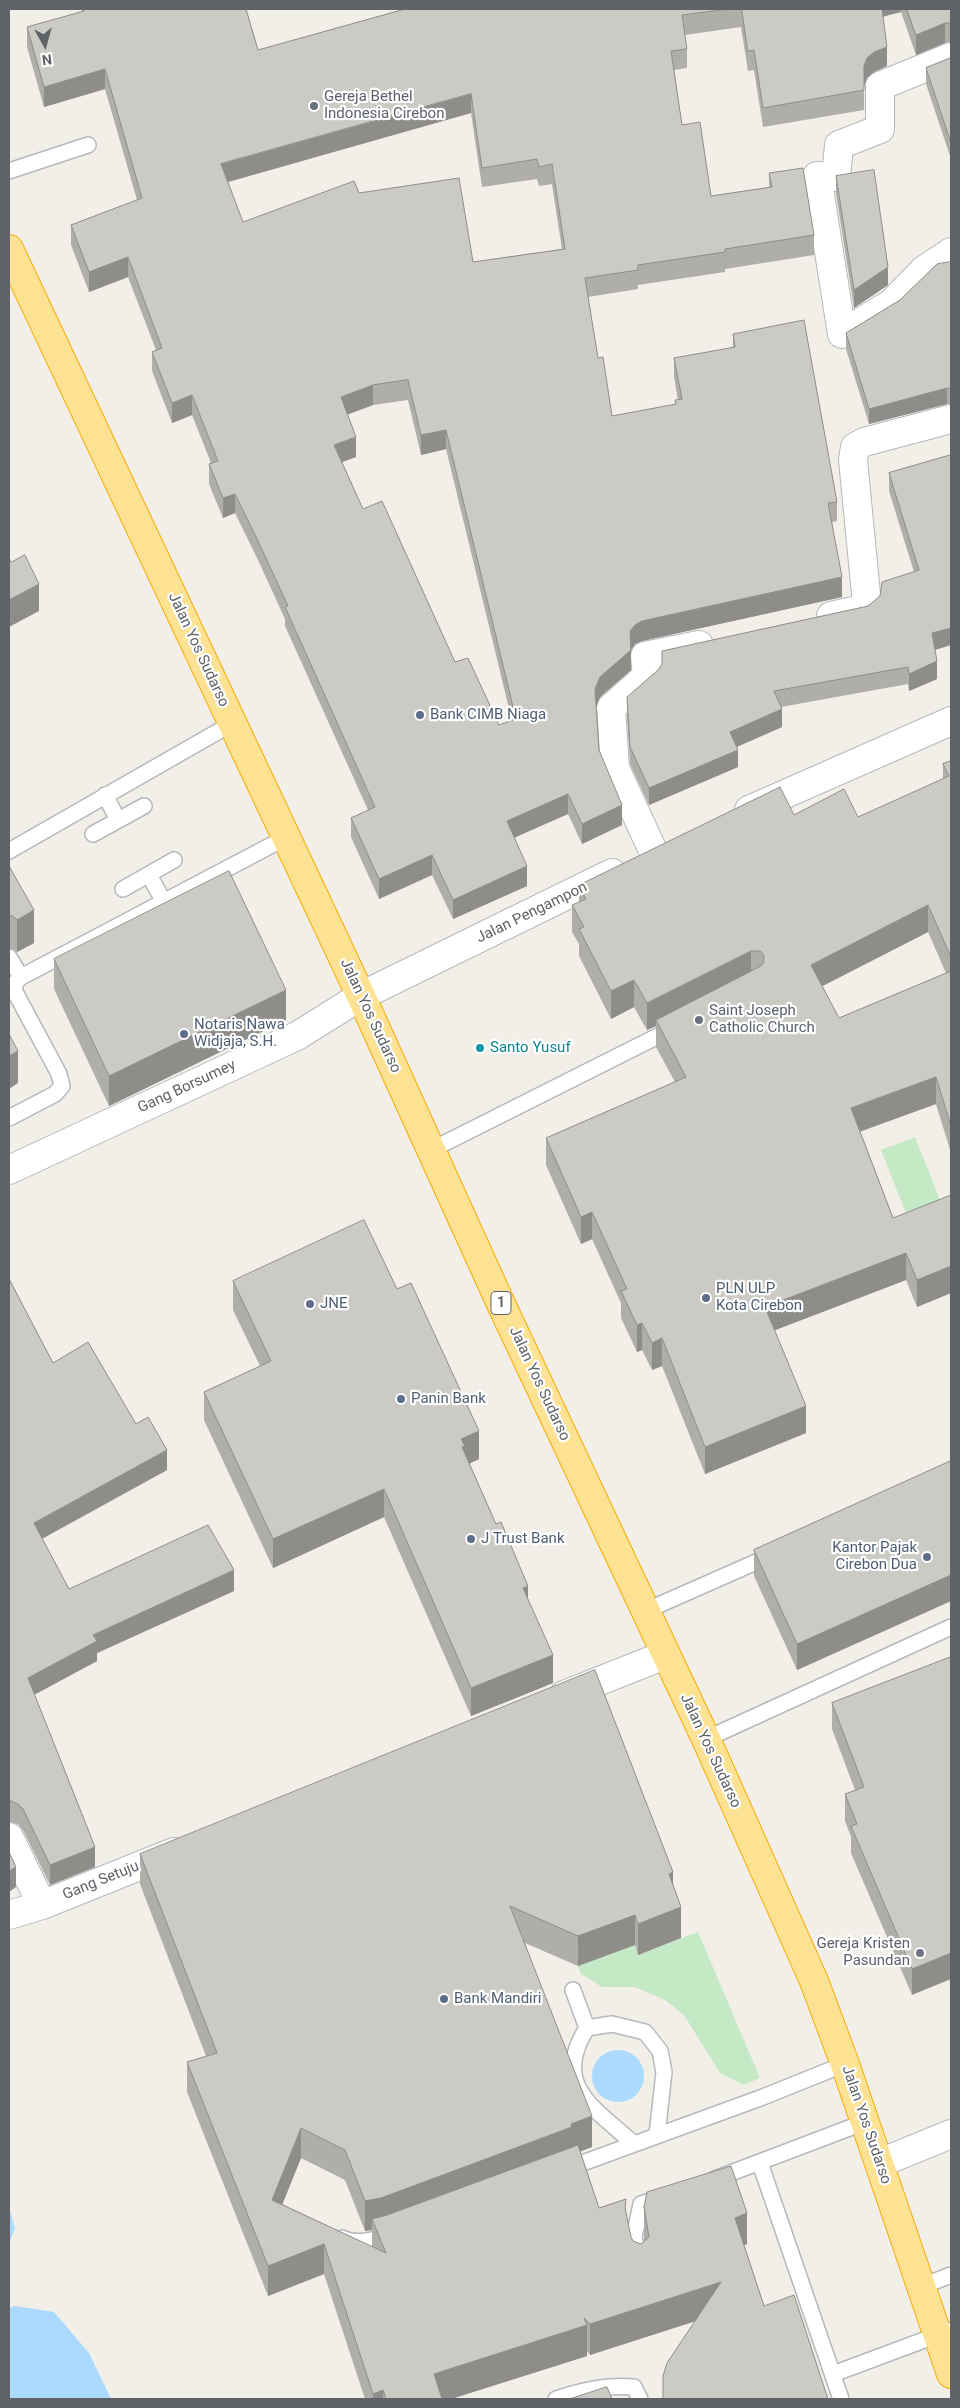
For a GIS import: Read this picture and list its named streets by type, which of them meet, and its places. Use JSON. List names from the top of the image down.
{
  "streets": {
    "highway": ["Jalan Yos Sudarso", "1"],
    "street": ["Jalan Pengampon", "Gang Borsumey", "Gang Setuju"]
  },
  "crossings": [
    ["Jalan Yos Sudarso", "Jalan Pengampon"],
    ["Jalan Yos Sudarso", "Gang Borsumey"],
    ["Jalan Pengampon", "Gang Borsumey"]
  ],
  "places": [
    "Gereja Bethel Indonesia Cirebon",
    "Bank CIMB Niaga",
    "Saint Joseph Catholic Church",
    "Notaris Nawa Widjaja, S.H.",
    "Santo Yusuf",
    "PLN ULP Kota Cirebon",
    "JNE",
    "Panin Bank",
    "J Trust Bank",
    "Kantor Pajak Cirebon Dua",
    "Gereja Kristen Pasundan",
    "Bank Mandiri"
  ],
  "north": "bottom"
}
